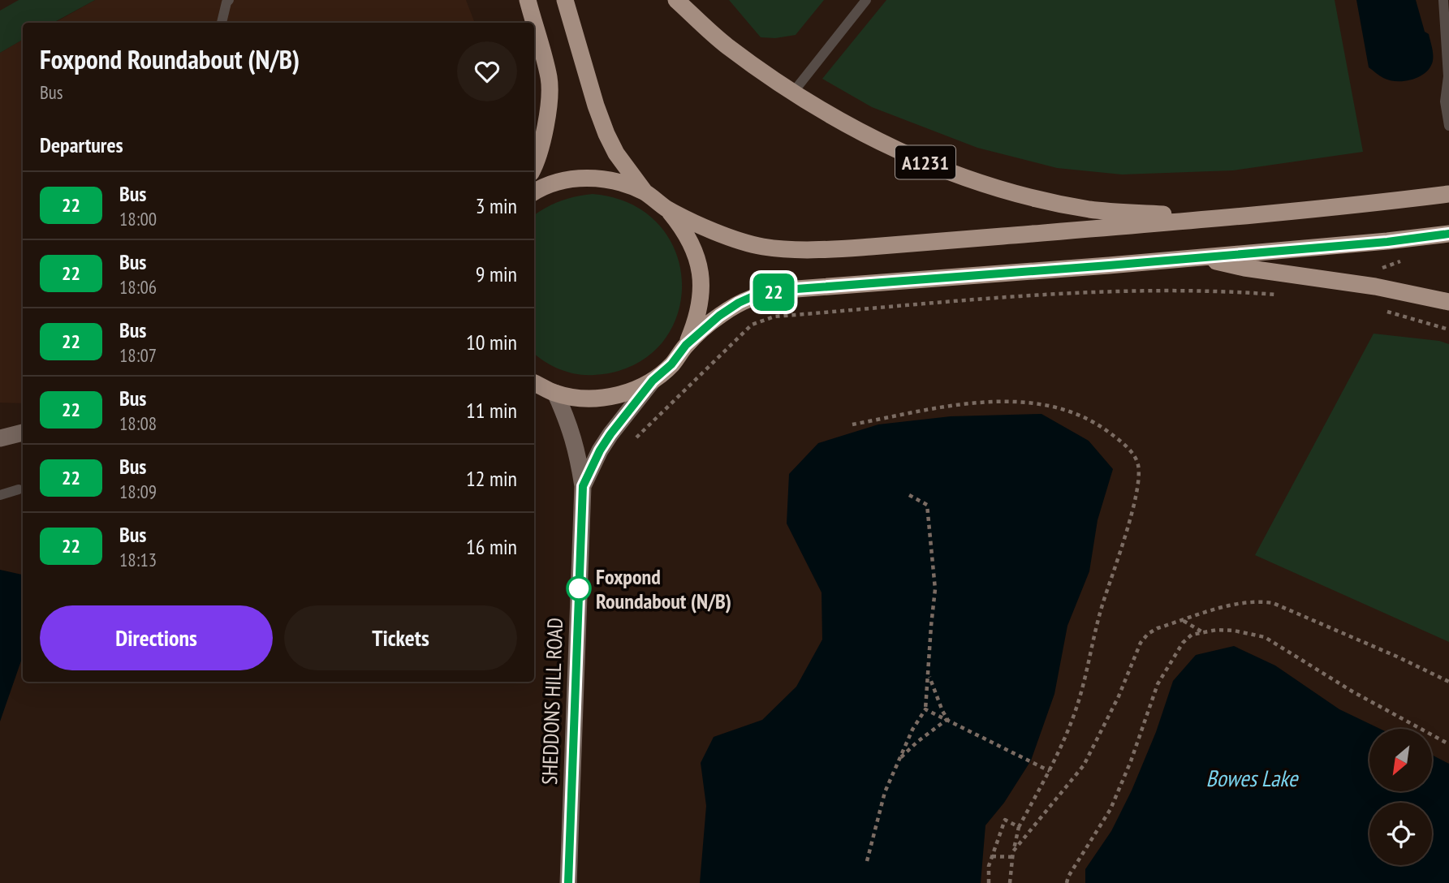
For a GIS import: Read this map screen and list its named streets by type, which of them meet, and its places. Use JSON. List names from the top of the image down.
{
  "streets": {
    "highway": ["A1231"],
    "street": ["SHEDDONS HILL ROAD"]
  },
  "water": ["Bowes Lake"],
  "places": ["Foxpond Roundabout (N/B)"],
  "lines": ["bus line 22"],
  "north": "bottom left",
  "page": {
    "on_map": "22",
    "heading": [
      ["Foxpond Roundabout (N/B)", "Bus"],
      "Departures"
    ],
    "list": [
      {
        "mark": "22",
        "name": "Bus",
        "note": "18:00",
        "value": "3 min"
      },
      {
        "mark": "22",
        "name": "Bus",
        "note": "18:06",
        "value": "9 min"
      },
      {
        "mark": "22",
        "name": "Bus",
        "note": "18:07",
        "value": "10 min"
      },
      {
        "mark": "22",
        "name": "Bus",
        "note": "18:08",
        "value": "11 min"
      },
      {
        "mark": "22",
        "name": "Bus",
        "note": "18:09",
        "value": "12 min"
      },
      {
        "mark": "22",
        "name": "Bus",
        "note": "18:13",
        "value": "16 min"
      }
    ],
    "buttons": ["Directions", "Tickets"]
  }
}
